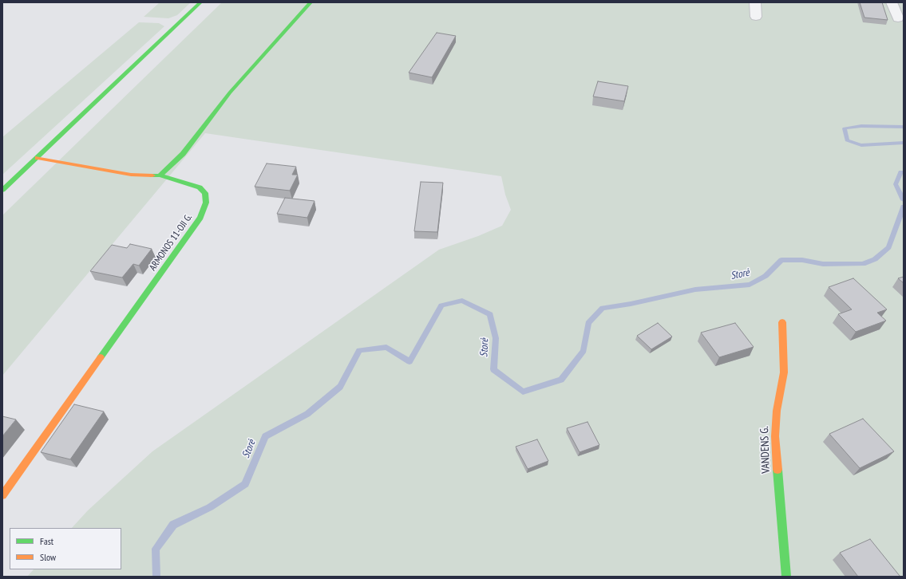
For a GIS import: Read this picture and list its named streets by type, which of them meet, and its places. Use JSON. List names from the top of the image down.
{
  "streets": {
    "street": ["ARMONOS 11-OJI G.", "VANDENS G."]
  },
  "water": ["Storė"],
  "legend": ["Fast", "Slow"]
}
